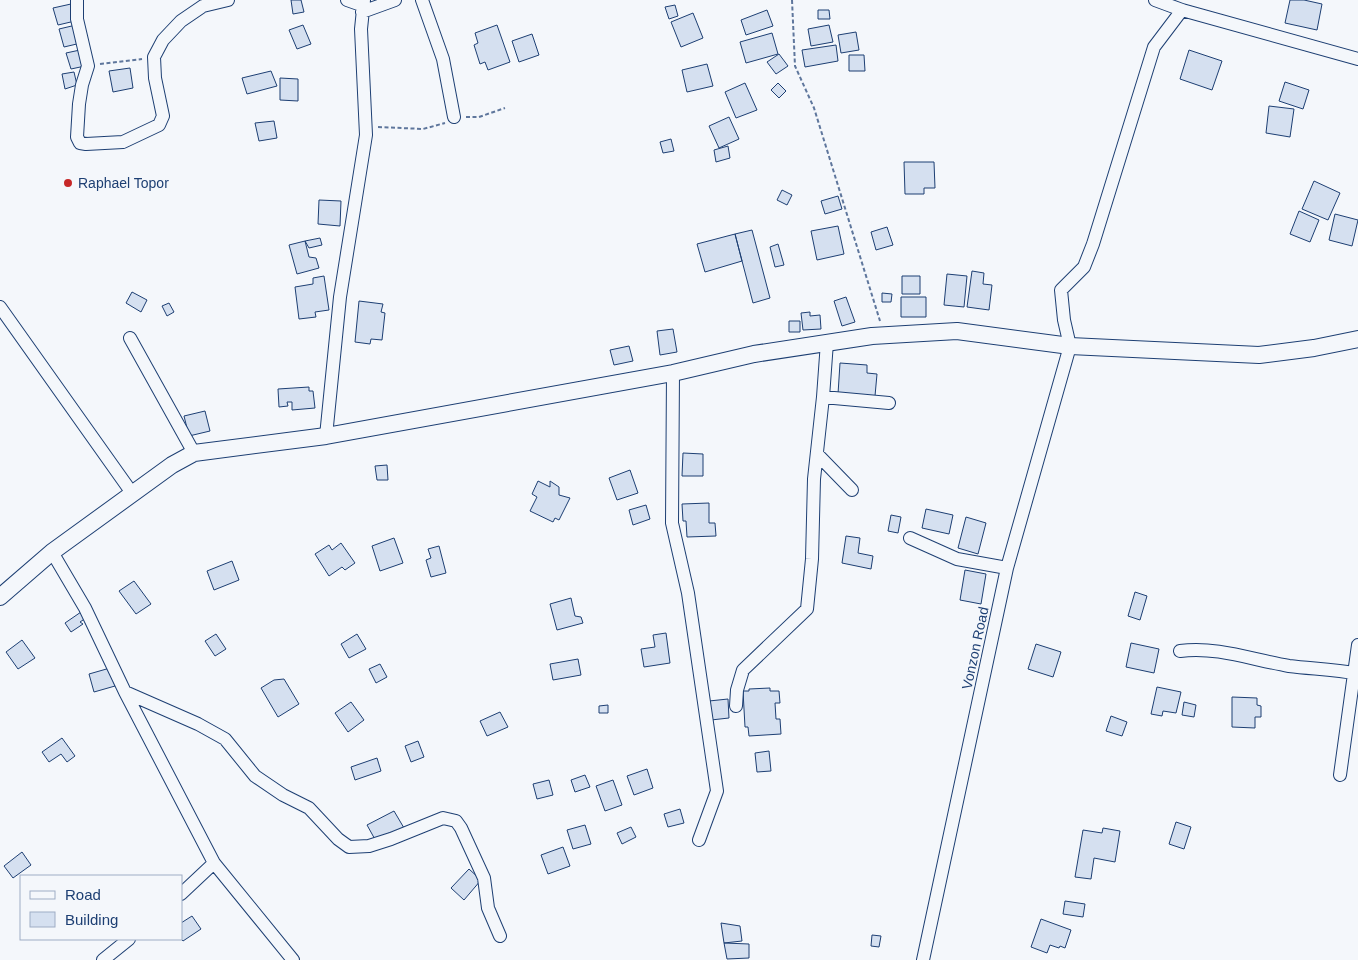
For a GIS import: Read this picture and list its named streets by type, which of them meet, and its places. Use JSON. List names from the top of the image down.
{
  "streets": {
    "street": ["Vonzon Road"]
  },
  "places": ["Raphael Topor"],
  "legend": ["Road", "Building"]
}
